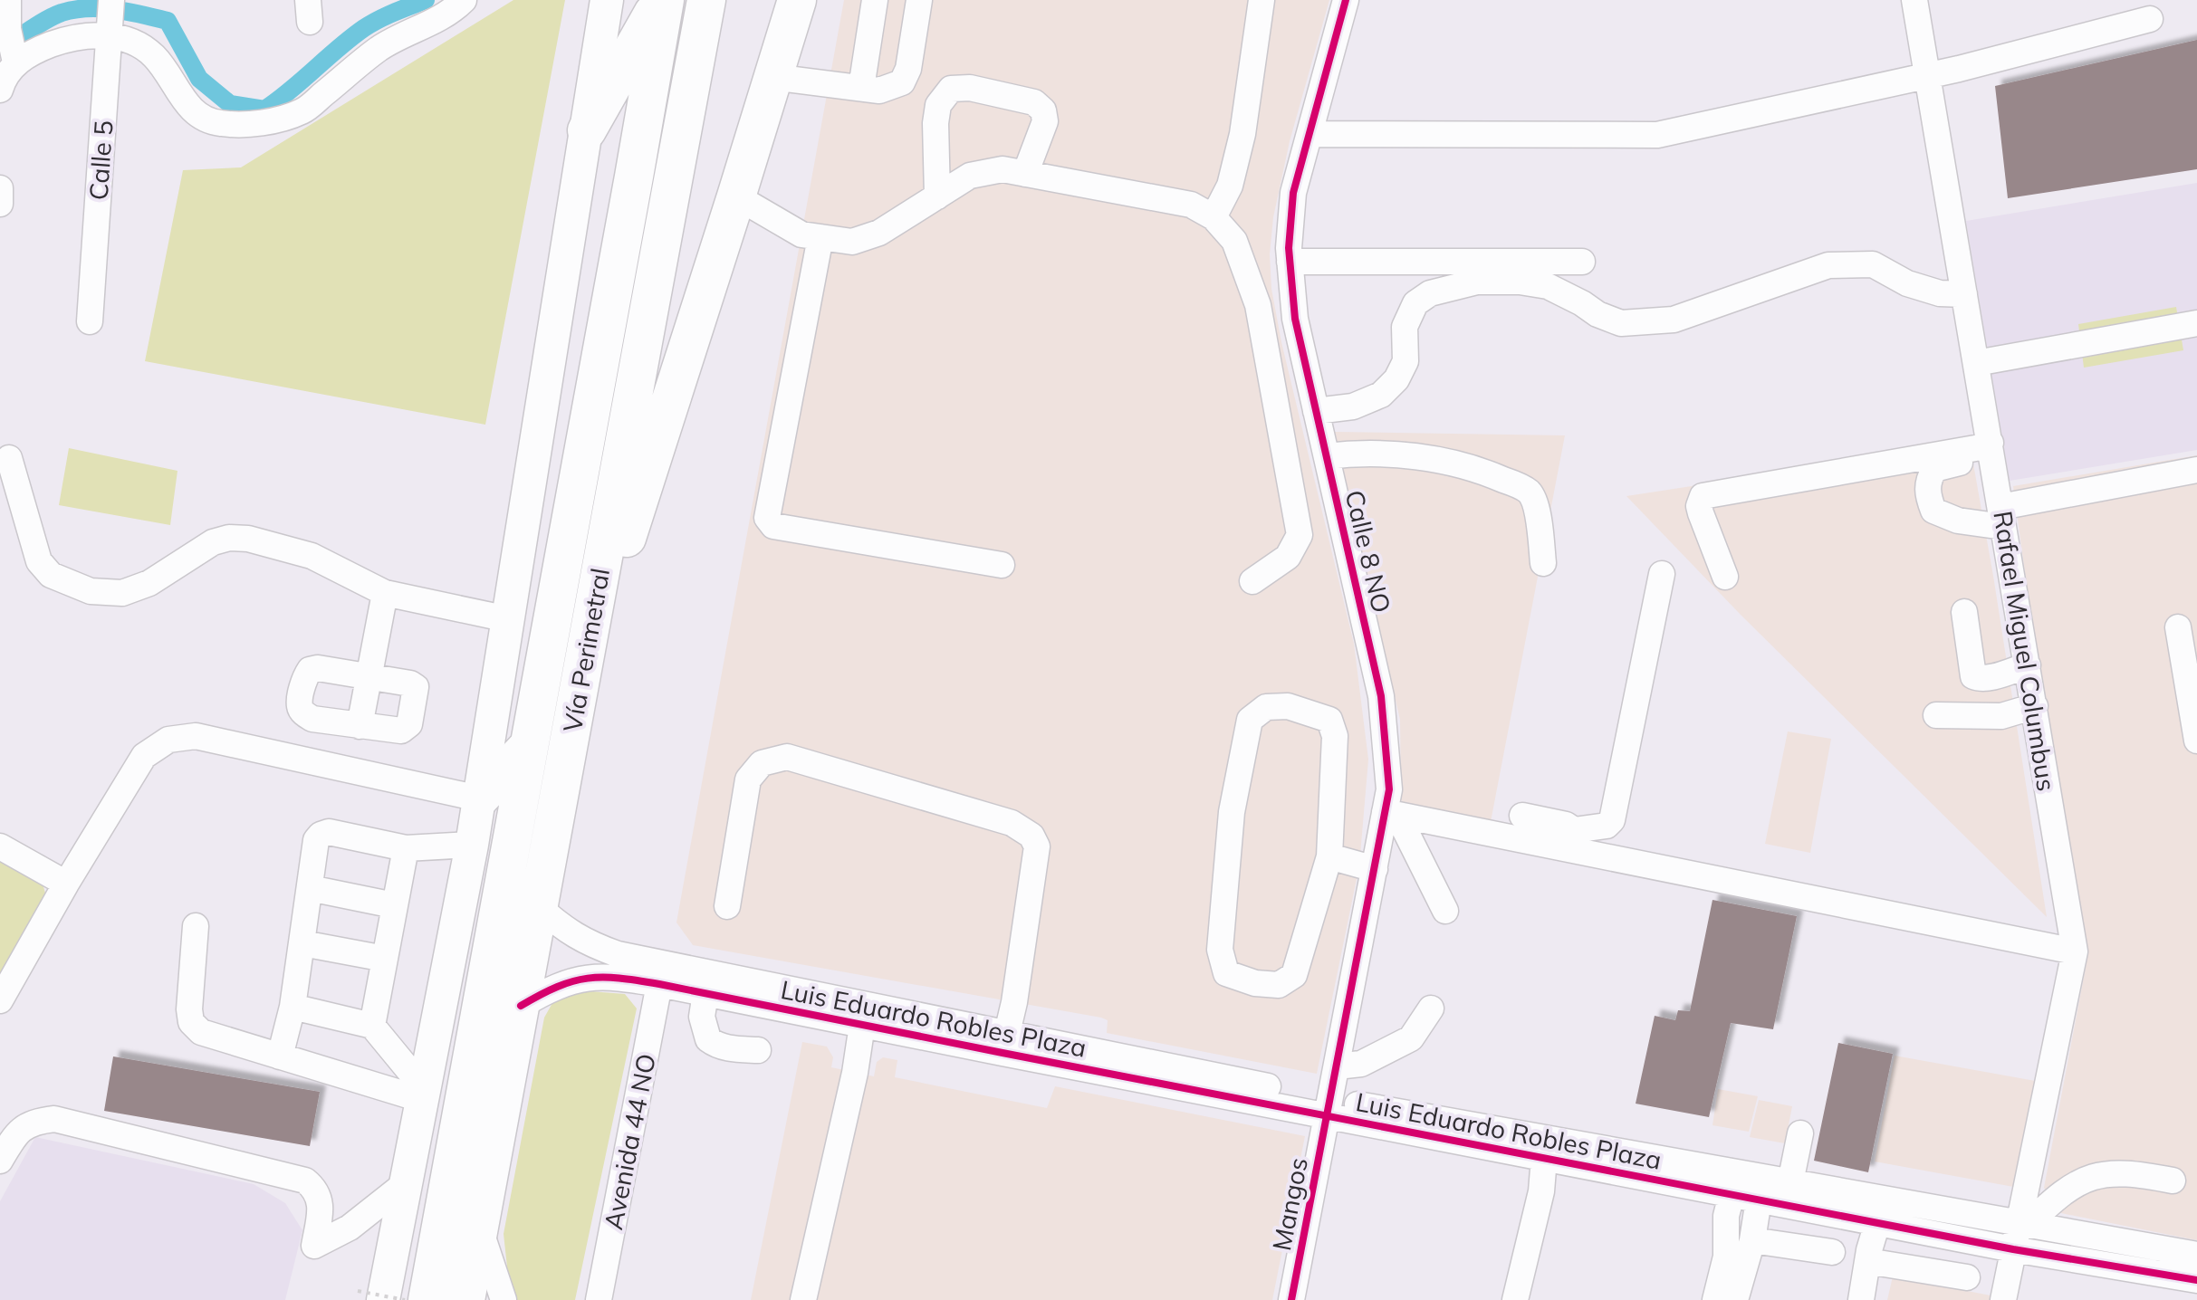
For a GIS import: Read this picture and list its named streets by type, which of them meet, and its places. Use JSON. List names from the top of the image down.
{
  "streets": {
    "highway": ["Vía Perimetral"],
    "street": [
      "Calle 5",
      "Calle 8 NO",
      "Rafael Miguel Columbus",
      "Luis Eduardo Robles Plaza",
      "Avenida 44 NO",
      "Mangos"
    ]
  },
  "crossings": [
    ["Calle 8 NO", "Luis Eduardo Robles Plaza"],
    ["Calle 8 NO", "Mangos"],
    ["Vía Perimetral", "Luis Eduardo Robles Plaza"],
    ["Rafael Miguel Columbus", "Luis Eduardo Robles Plaza"],
    ["Luis Eduardo Robles Plaza", "Avenida 44 NO"],
    ["Luis Eduardo Robles Plaza", "Mangos"]
  ]
}
